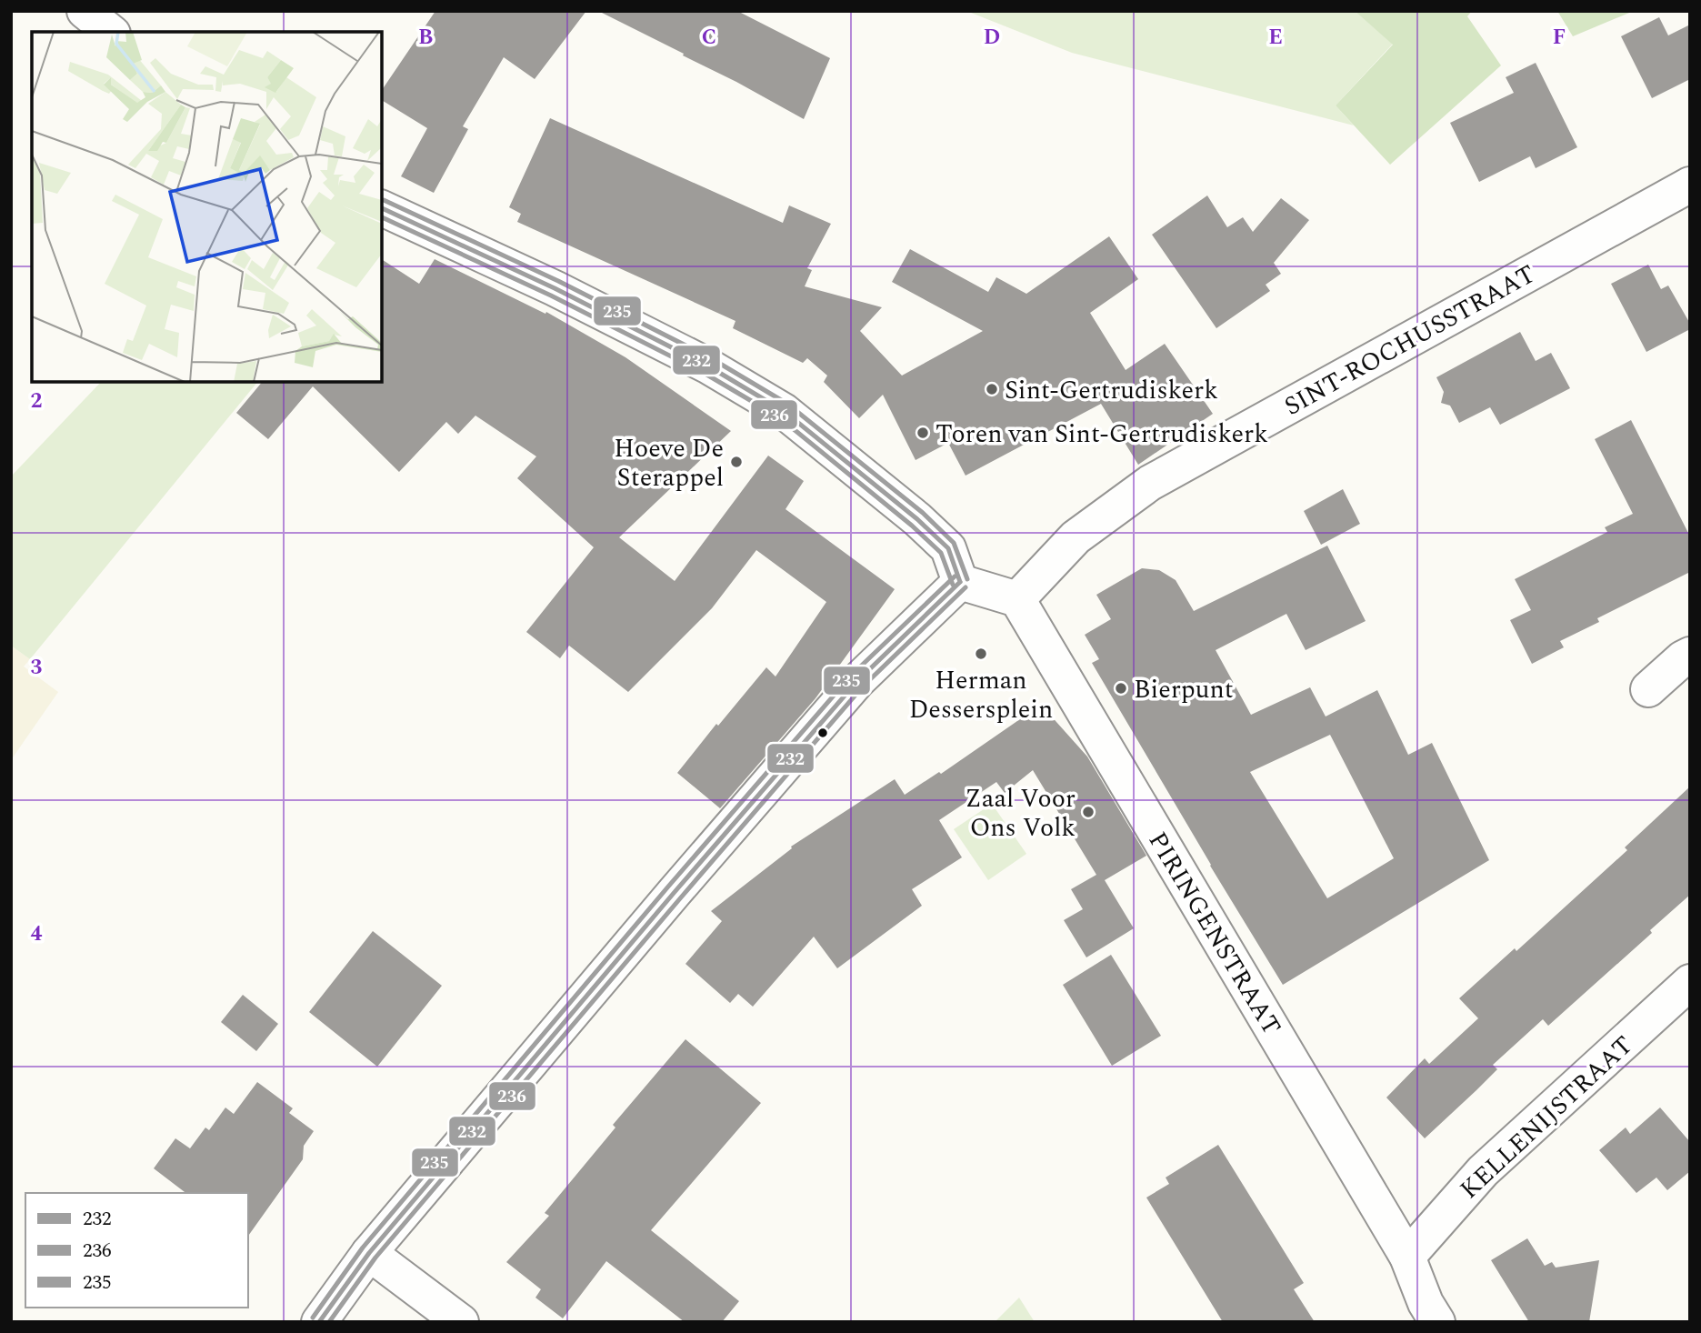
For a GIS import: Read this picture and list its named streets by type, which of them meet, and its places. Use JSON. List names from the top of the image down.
{
  "streets": {
    "street": ["SINT-ROCHUSSTRAAT", "PIRINGENSTRAAT", "KELLENIJSTRAAT"]
  },
  "crossings": [
    ["SINT-ROCHUSSTRAAT", "PIRINGENSTRAAT"],
    ["PIRINGENSTRAAT", "KELLENIJSTRAAT"]
  ],
  "places": [
    "Sint-Gertrudiskerk",
    "Toren van Sint-Gertrudiskerk",
    "Hoeve De Sterappel",
    "Herman Dessersplein",
    "Bierpunt",
    "Zaal Voor Ons Volk"
  ],
  "lines": ["transit line 235", "transit line 232", "transit line 236"],
  "legend": ["232", "236", "235"],
  "grid": {
    "columns": [
      "B",
      "C",
      "D",
      "E",
      "F"
    ],
    "rows": ["2", "3", "4"]
  }
}
